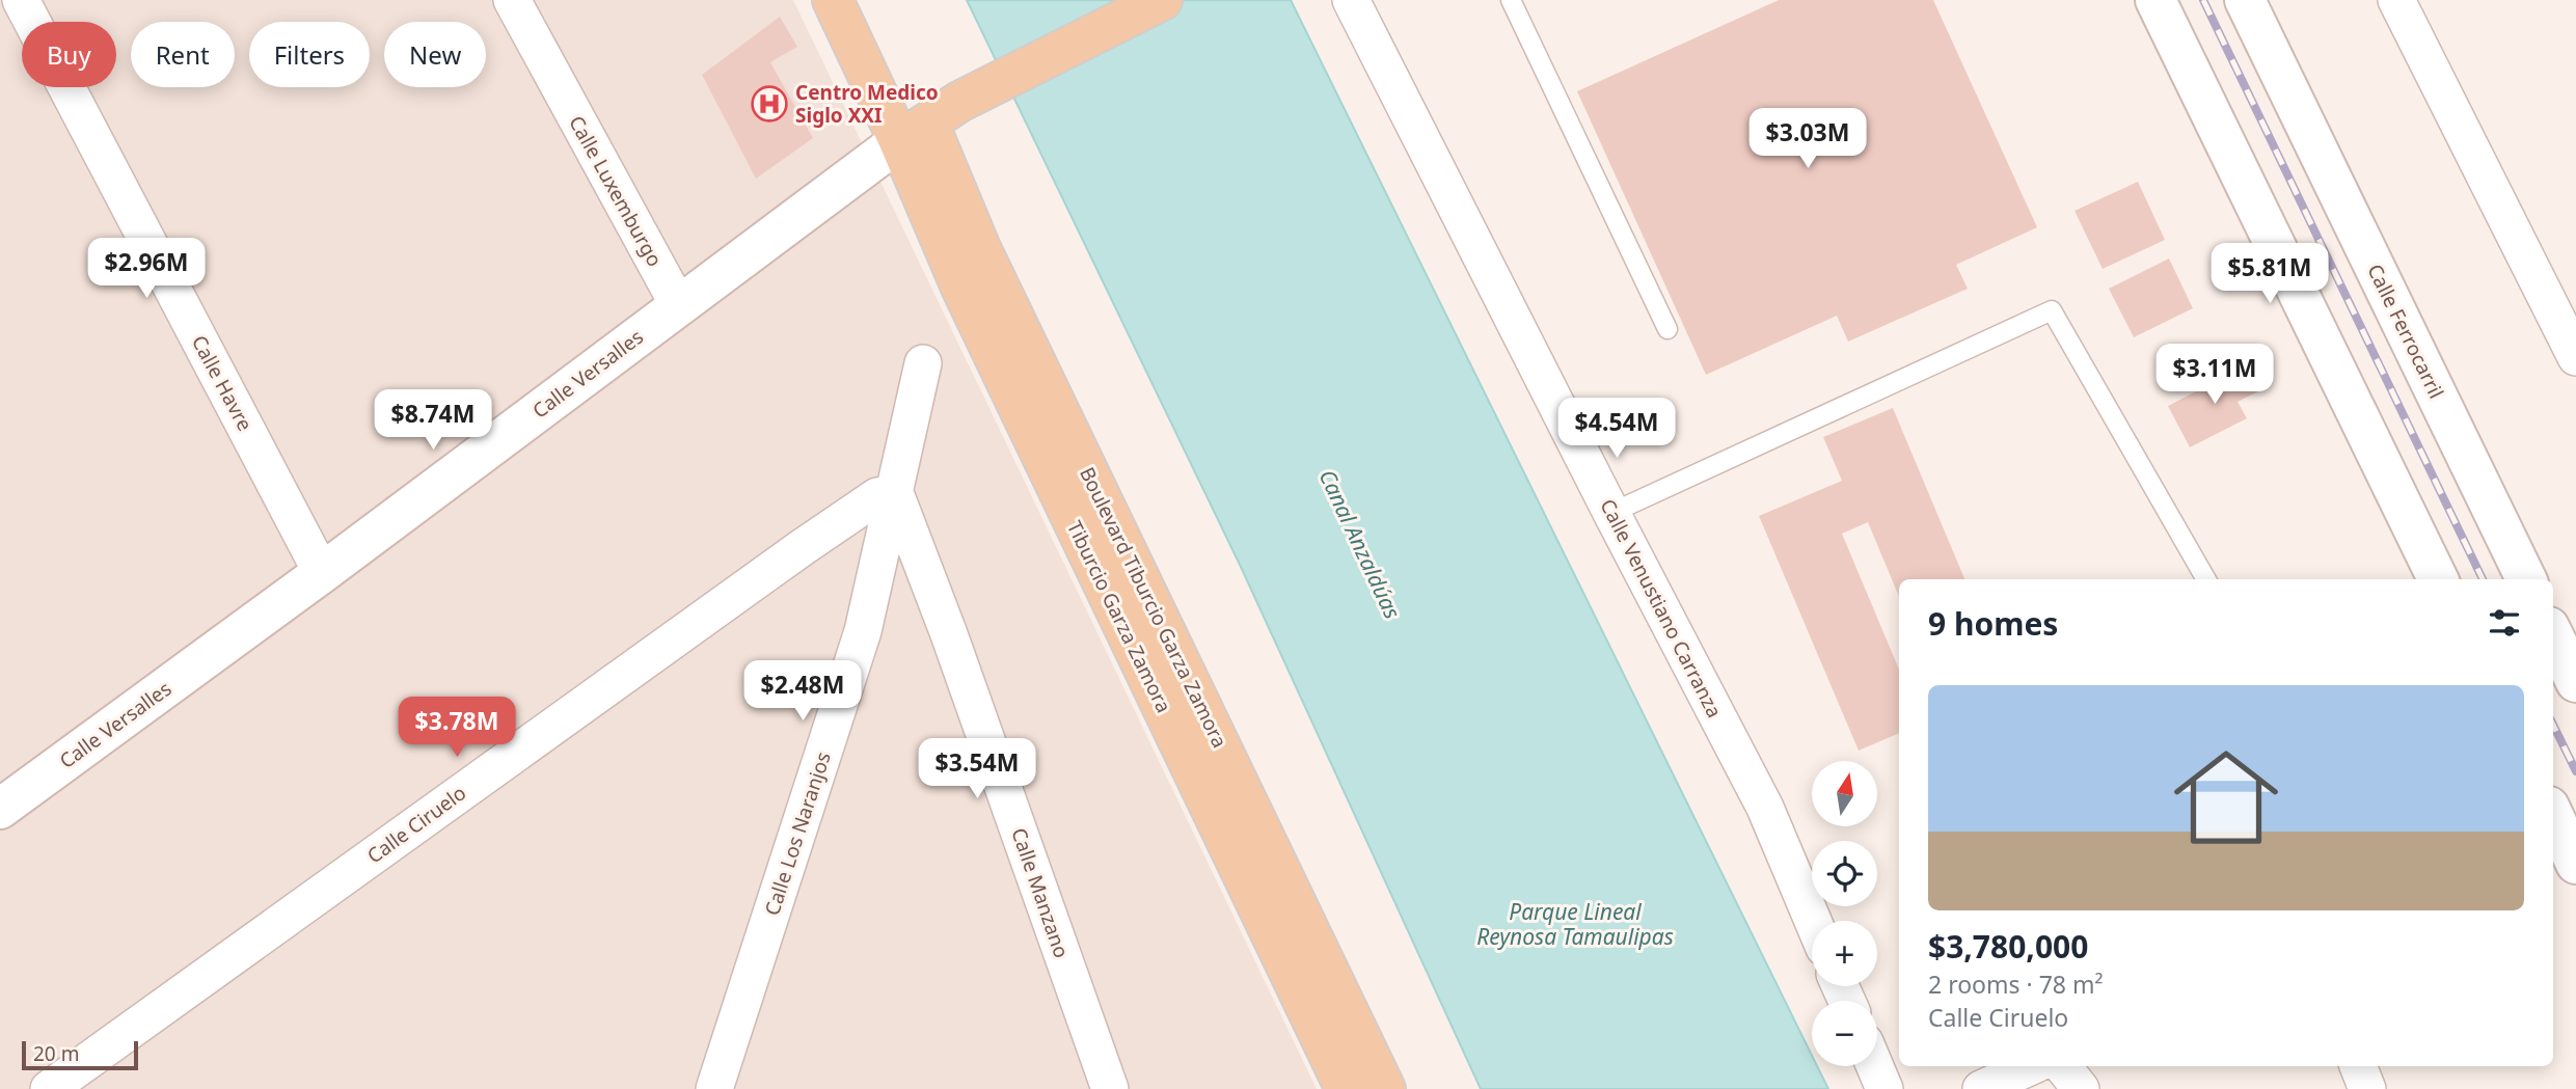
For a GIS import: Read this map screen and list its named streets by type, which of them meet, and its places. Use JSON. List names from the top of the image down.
{
  "streets": {
    "main road": ["Calle Versalles", "Boulevard Tiburcio Garza Zamora", "Tiburcio Garza Zamora"],
    "street": [
      "Calle Luxemburgo",
      "Calle Ferrocarril",
      "Calle Havre",
      "Calle Venustiano Carranza",
      "Calle Ciruelo",
      "Calle Los Naranjos",
      "Calle Manzano"
    ]
  },
  "crossings": [
    ["Calle Luxemburgo", "Calle Versalles"],
    ["Calle Versalles", "Calle Havre"],
    ["Calle Versalles", "Boulevard Tiburcio Garza Zamora"],
    ["Calle Versalles", "Tiburcio Garza Zamora"],
    ["Boulevard Tiburcio Garza Zamora", "Tiburcio Garza Zamora"],
    ["Calle Ciruelo", "Calle Los Naranjos"],
    ["Calle Ciruelo", "Calle Manzano"],
    ["Calle Los Naranjos", "Calle Manzano"]
  ],
  "water": ["Canal Anzaldúas", "Parque Lineal Reynosa Tamaulipas"],
  "places": {
    "hospital": ["Centro Medico Siglo XXI"]
  },
  "scale_bar": "20 m",
  "north": "top",
  "page": {
    "chip": [
      "Buy",
      "Rent",
      "Filters",
      "New"
    ],
    "price": [
      "$3.03M",
      "$2.96M",
      "$5.81M",
      "$3.11M",
      "$8.74M",
      "$4.54M",
      "$2.48M",
      "$3.78M",
      "$3.54M"
    ],
    "heading": "9 homes",
    "list": [
      {
        "name": "$3,780,000",
        "note": "2 rooms · 78 m² · Calle Ciruelo"
      }
    ],
    "map_buttons": ["+", "−"],
    "scale": "20 m"
  }
}
